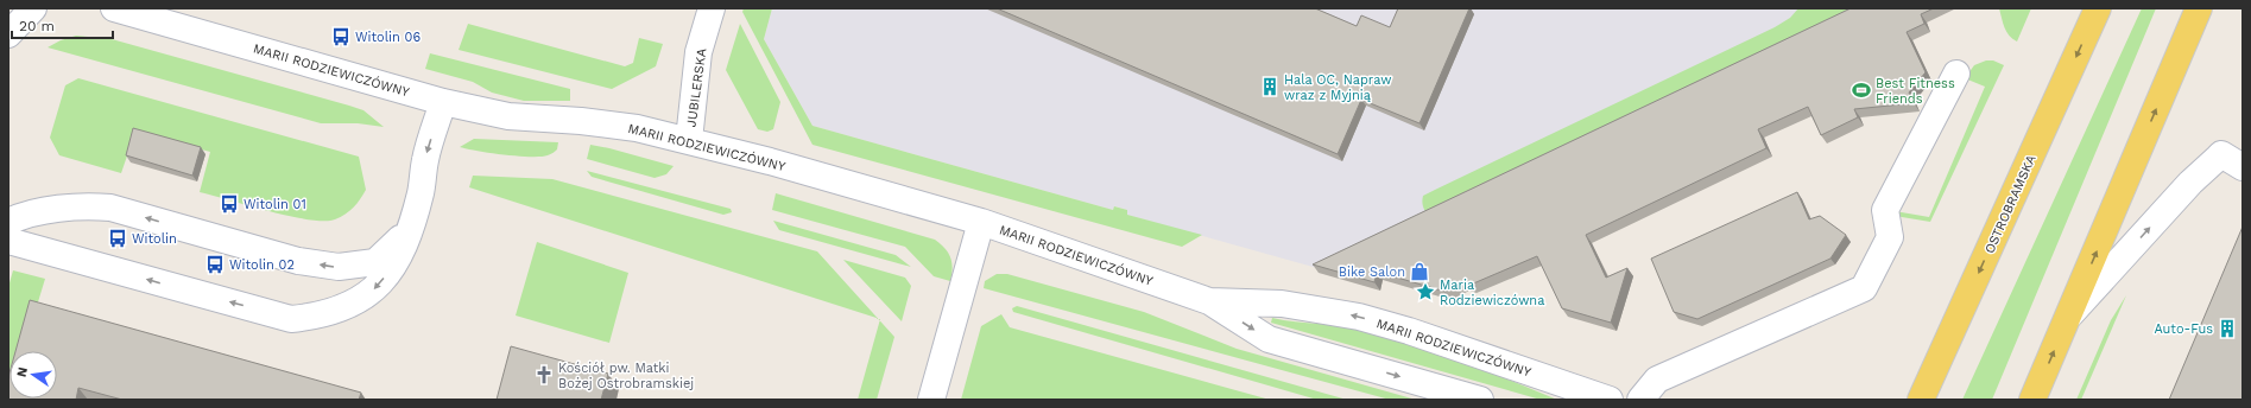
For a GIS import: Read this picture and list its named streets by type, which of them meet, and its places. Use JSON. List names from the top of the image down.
{
  "streets": {
    "main road": ["OSTROBRAMSKA"],
    "street": ["MARII RODZIEWICZÓWNY", "JUBILERSKA"]
  },
  "crossings": [
    ["MARII RODZIEWICZÓWNY", "JUBILERSKA"]
  ],
  "places": {
    "bus stop": [
      "Witolin 06",
      "Witolin 01",
      "Witolin",
      "Witolin 02"
    ],
    "building": ["Hala OC, Napraw wraz z Myjnią", "Auto-Fus"],
    "sports": ["Best Fitness Friends"],
    "shop": ["Bike Salon"],
    "place": ["Maria Rodziewiczówna"],
    "church": ["Kościół pw. Matki Bożej Ostrobramskiej"]
  },
  "scale_bar": "20 m",
  "north": "left"
}
